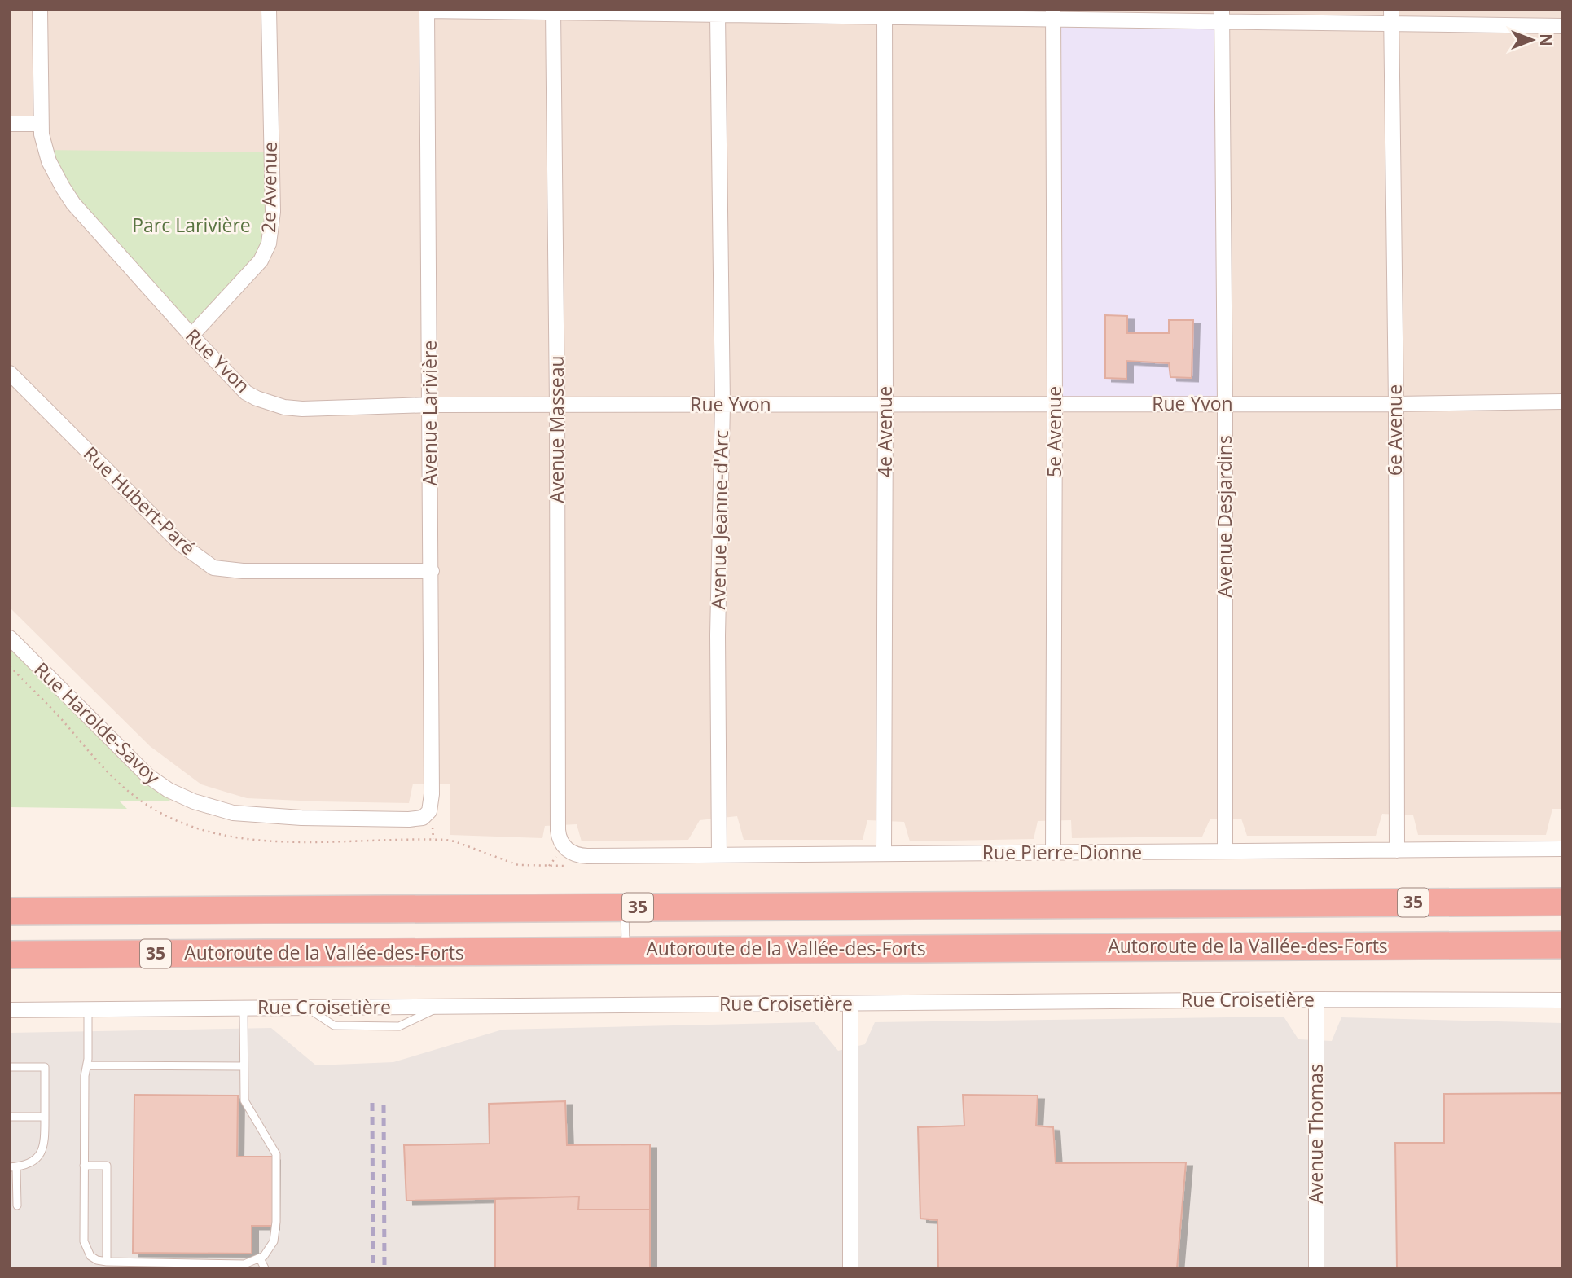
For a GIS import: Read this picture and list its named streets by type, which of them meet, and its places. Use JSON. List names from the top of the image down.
{
  "streets": {
    "highway": ["35", "Autoroute de la Vallée-des-Forts"],
    "street": [
      "2e Avenue",
      "Rue Yvon",
      "Avenue Larivière",
      "Avenue Masseau",
      "6e Avenue",
      "4e Avenue",
      "5e Avenue",
      "Rue Hubert-Paré",
      "Avenue Desjardins",
      "Avenue Jeanne-d'Arc",
      "Rue Harolde-Savoy",
      "Rue Pierre-Dionne",
      "Rue Croisetière",
      "Avenue Thomas"
    ]
  },
  "crossings": [
    ["2e Avenue", "Rue Yvon"],
    ["Rue Yvon", "Avenue Larivière"],
    ["Rue Yvon", "Avenue Masseau"],
    ["Rue Yvon", "6e Avenue"],
    ["Rue Yvon", "4e Avenue"],
    ["Rue Yvon", "5e Avenue"],
    ["Rue Yvon", "Avenue Desjardins"],
    ["Rue Yvon", "Avenue Jeanne-d'Arc"],
    ["Avenue Larivière", "Rue Hubert-Paré"],
    ["Avenue Larivière", "Rue Harolde-Savoy"],
    ["Avenue Masseau", "Rue Pierre-Dionne"],
    ["6e Avenue", "Rue Pierre-Dionne"],
    ["4e Avenue", "Rue Pierre-Dionne"],
    ["5e Avenue", "Rue Pierre-Dionne"],
    ["Avenue Desjardins", "Rue Pierre-Dionne"],
    ["Avenue Jeanne-d'Arc", "Rue Pierre-Dionne"],
    ["Rue Croisetière", "Avenue Thomas"]
  ],
  "parks": ["Parc Larivière"],
  "north": "right"
}
